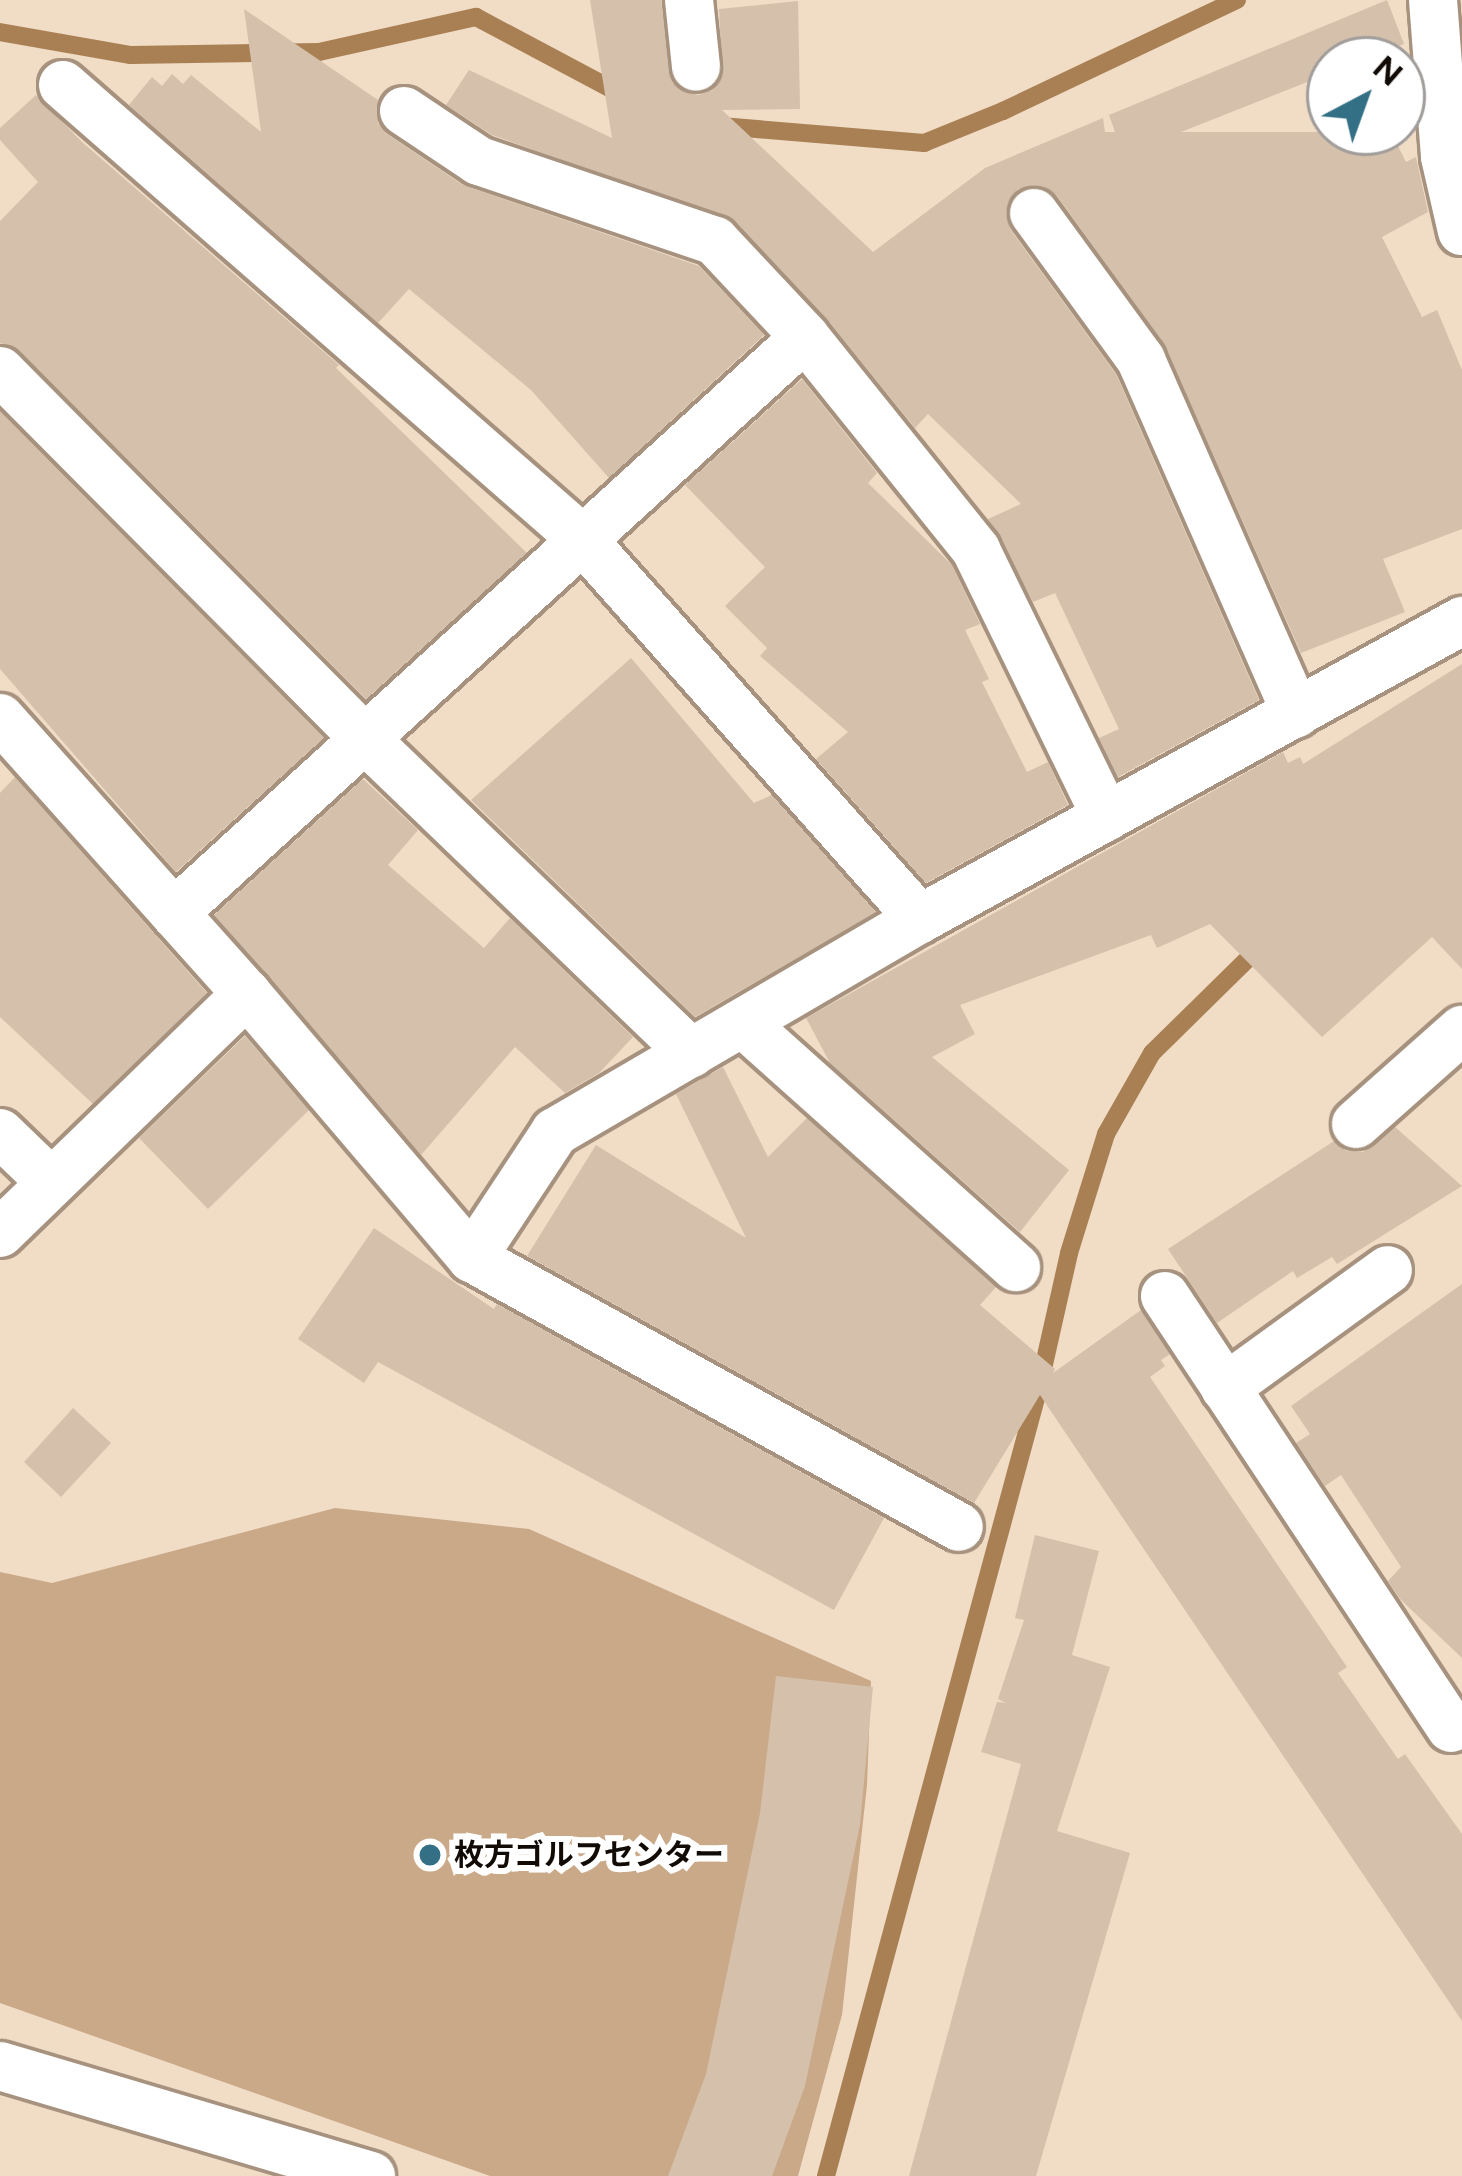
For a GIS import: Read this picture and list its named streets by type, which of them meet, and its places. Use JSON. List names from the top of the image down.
{
  "places": ["枚方ゴルフセンター"],
  "north": "top right"
}
